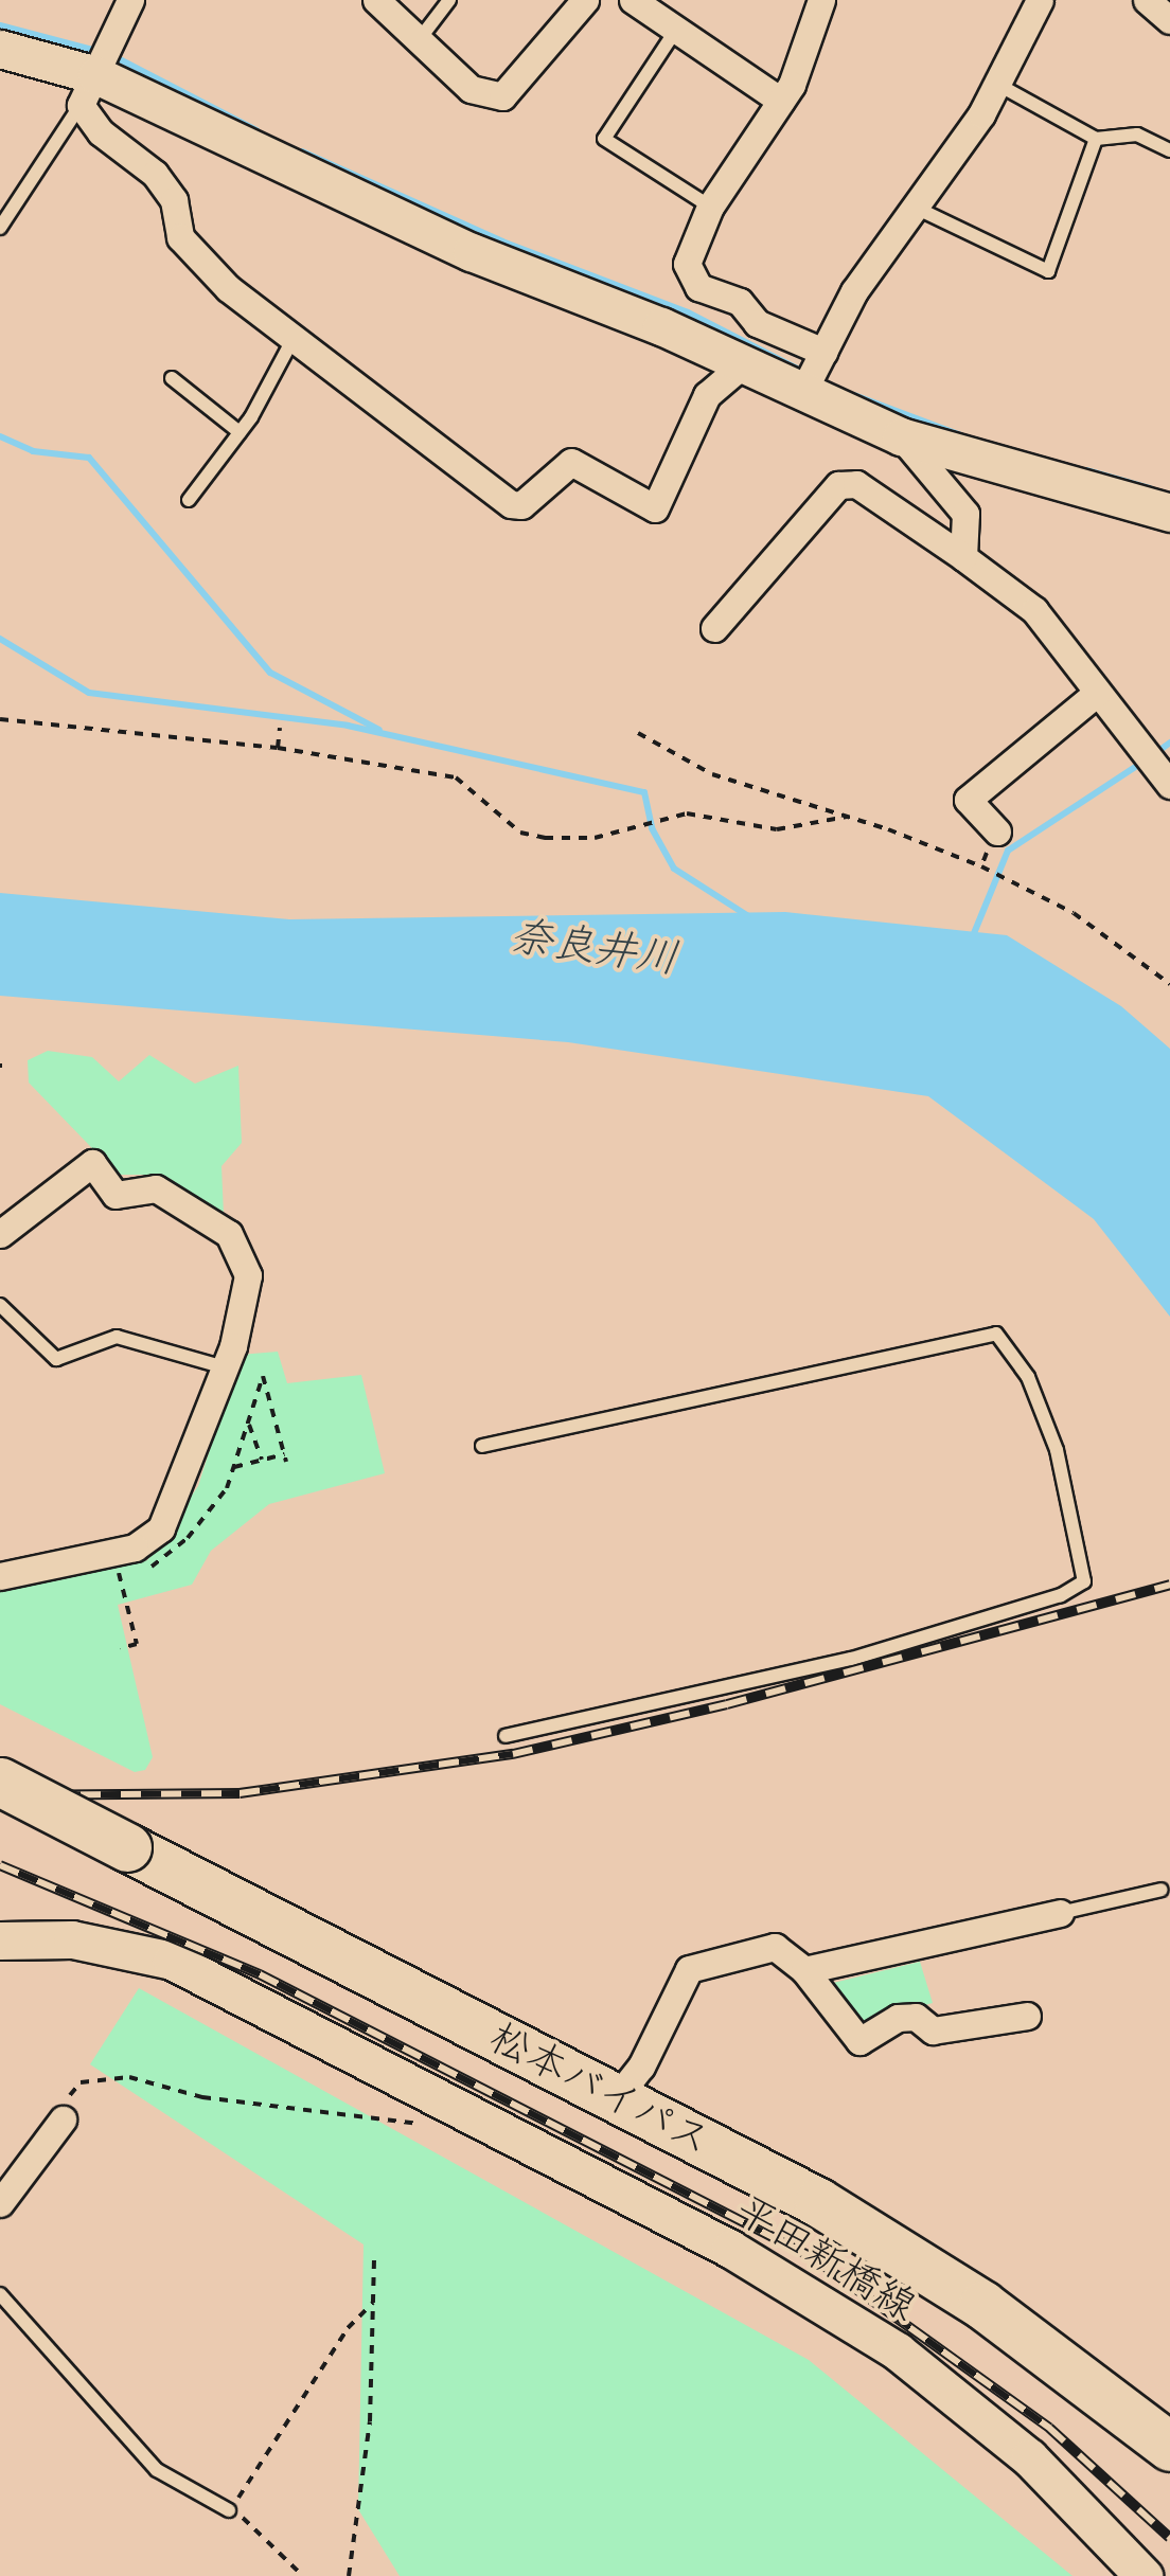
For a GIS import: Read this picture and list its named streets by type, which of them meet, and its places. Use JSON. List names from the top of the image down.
{
  "streets": {
    "highway": ["松本バイパス"],
    "main road": ["平田新橋線"]
  },
  "water": ["奈良井川"]
}
